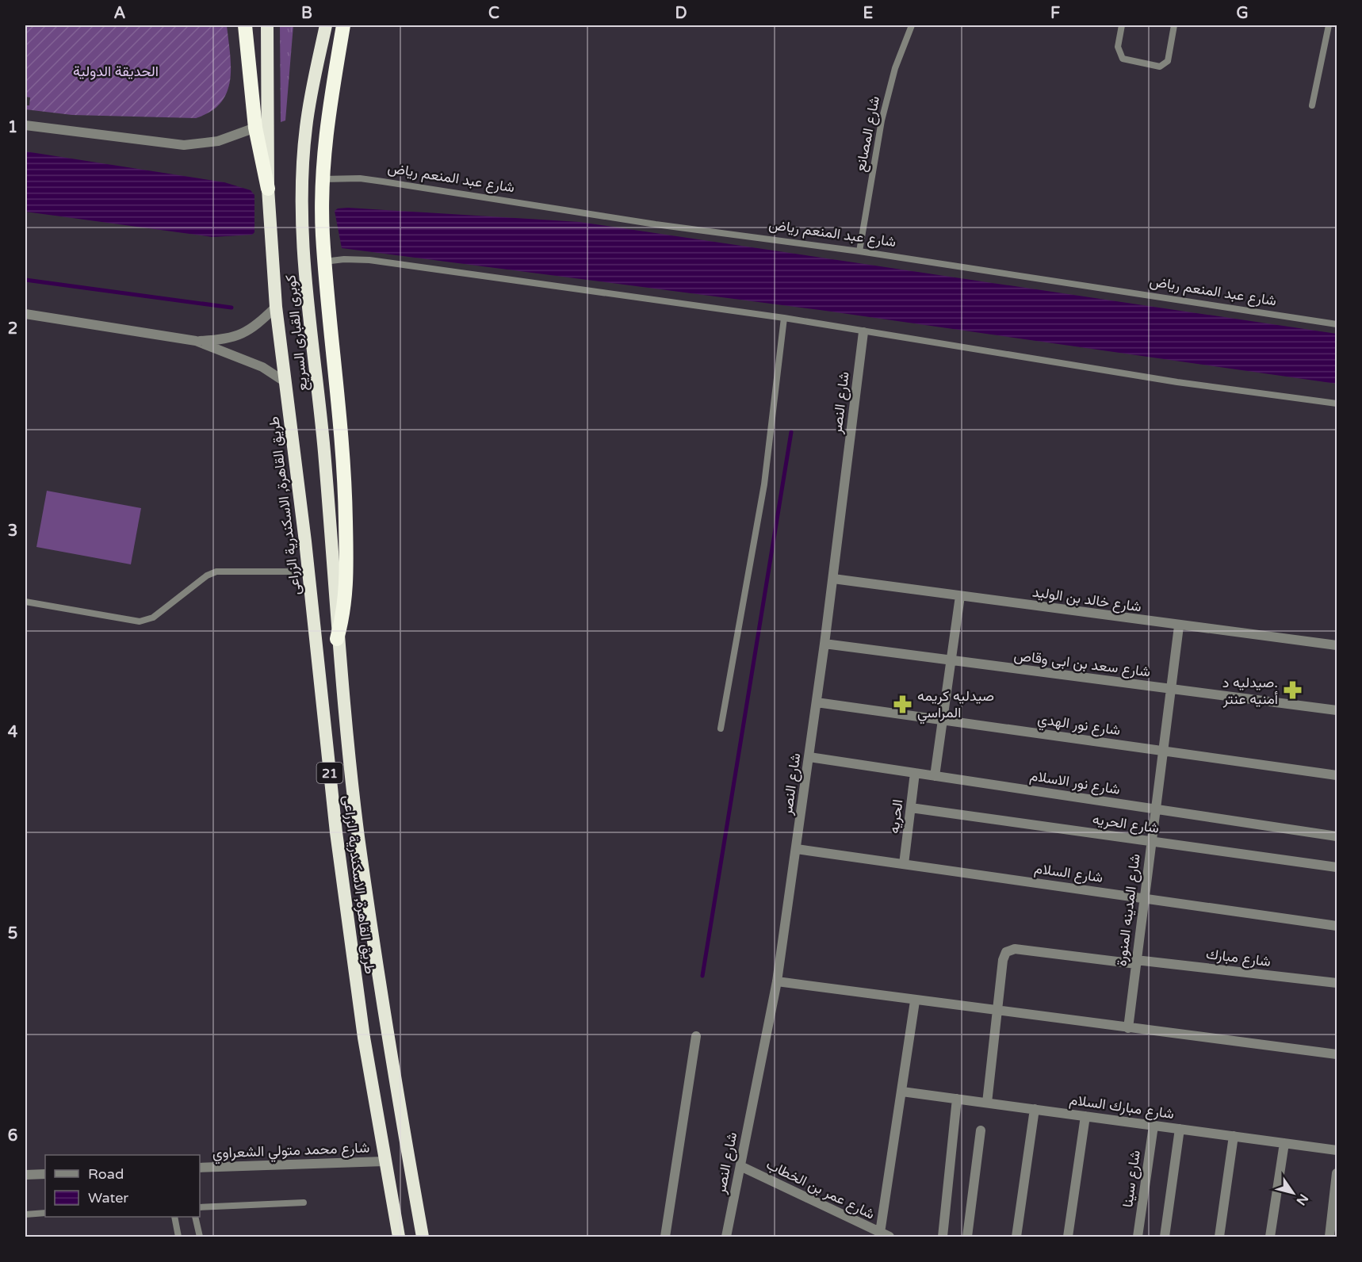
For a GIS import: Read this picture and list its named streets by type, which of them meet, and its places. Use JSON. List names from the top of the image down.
{
  "streets": {
    "highway": ["كوبرى القبارى السريع", "طريق القاهرة, الاسكندرية الزراعى", "21"],
    "street": [
      "شارع النصر",
      "شارع خالد بن الوليد",
      "شارع سعد بن ابى وقاص",
      "شارع نور الهدي",
      "شارع نور الاسلام",
      "الحريه",
      "شارع الحريه",
      "شارع السلام",
      "شارع المدينه المنورة",
      "شارع مبارك",
      "شارع مبارك السلام",
      "شارع محمد متولي الشعراوي",
      "شارع سينا",
      "شارع عمر بن الخطاب"
    ],
    "lane": ["شارع المصانع", "شارع عبد المنعم رياض"]
  },
  "crossings": [
    ["شارع المصانع", "شارع عبد المنعم رياض"],
    ["كوبرى القبارى السريع", "طريق القاهرة, الاسكندرية الزراعى"],
    ["شارع النصر", "شارع خالد بن الوليد"],
    ["شارع النصر", "شارع سعد بن ابى وقاص"],
    ["شارع النصر", "شارع نور الهدي"],
    ["شارع النصر", "شارع نور الاسلام"],
    ["شارع النصر", "شارع السلام"],
    ["شارع النصر", "شارع عمر بن الخطاب"],
    ["طريق القاهرة, الاسكندرية الزراعى", "شارع محمد متولي الشعراوي"],
    ["شارع خالد بن الوليد", "شارع المدينه المنورة"],
    ["شارع سعد بن ابى وقاص", "شارع المدينه المنورة"],
    ["شارع نور الهدي", "شارع المدينه المنورة"],
    ["شارع نور الاسلام", "الحريه"],
    ["شارع نور الاسلام", "شارع المدينه المنورة"],
    ["الحريه", "شارع الحريه"],
    ["الحريه", "شارع السلام"],
    ["شارع الحريه", "شارع المدينه المنورة"],
    ["شارع السلام", "شارع المدينه المنورة"],
    ["شارع المدينه المنورة", "شارع مبارك"],
    ["شارع مبارك السلام", "شارع سينا"]
  ],
  "parks": ["الحديقة الدولية"],
  "places": {
    "pharmacy": ["صيدليه د. أمنيه عنتر", "صيدليه كريمه المراسي"]
  },
  "legend": ["Road", "Water"],
  "north": "bottom right",
  "grid": {
    "columns": [
      "A",
      "B",
      "C",
      "D",
      "E",
      "F",
      "G"
    ],
    "rows": [
      "1",
      "2",
      "3",
      "4",
      "5",
      "6"
    ]
  }
}
